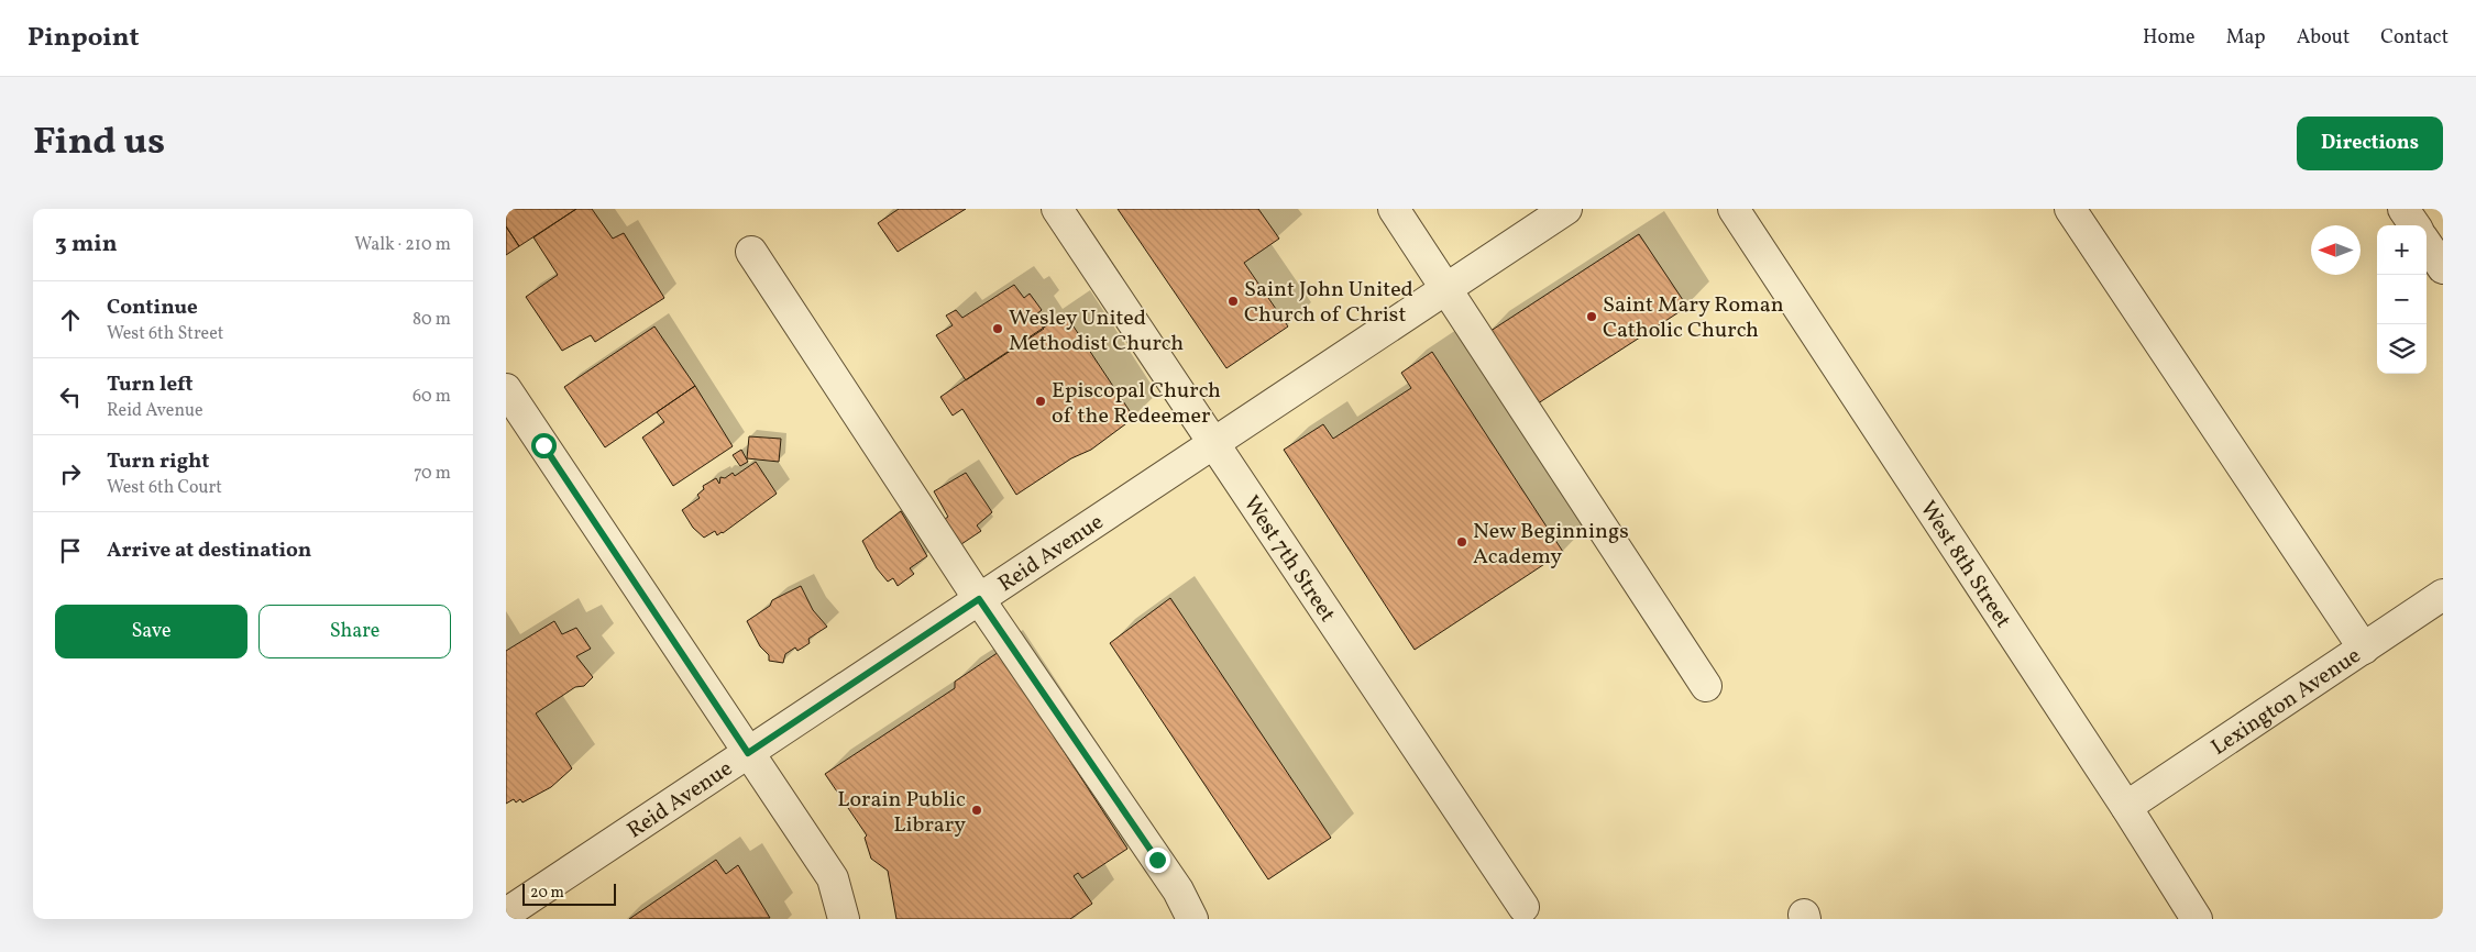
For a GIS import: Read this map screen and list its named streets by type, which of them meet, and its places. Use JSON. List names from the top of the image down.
{
  "streets": {
    "street": [
      "Reid Avenue",
      "West 7th Street",
      "West 8th Street",
      "Lexington Avenue"
    ]
  },
  "crossings": [
    ["Reid Avenue", "West 7th Street"],
    ["West 8th Street", "Lexington Avenue"]
  ],
  "places": [
    "Saint John United Church of Christ",
    "Saint Mary Roman Catholic Church",
    "Wesley United Methodist Church",
    "Episcopal Church of the Redeemer",
    "New Beginnings Academy",
    "Lorain Public Library"
  ],
  "scale_bar": "20 m",
  "north": "left",
  "page": {
    "header": "Pinpoint",
    "nav": [
      "Home",
      "Map",
      "About",
      "Contact"
    ],
    "title": "Find us",
    "buttons": [
      "Directions",
      ["Save", "Share"]
    ],
    "heading": ["3 min", "Walk · 210 m"],
    "map_buttons": ["+", "−"],
    "list": [
      ["Continue", "West 6th Street", "80 m"],
      ["Turn left", "Reid Avenue", "60 m"],
      ["Turn right", "West 6th Court", "70 m"],
      "Arrive at destination"
    ],
    "scale": "20 m"
  }
}
